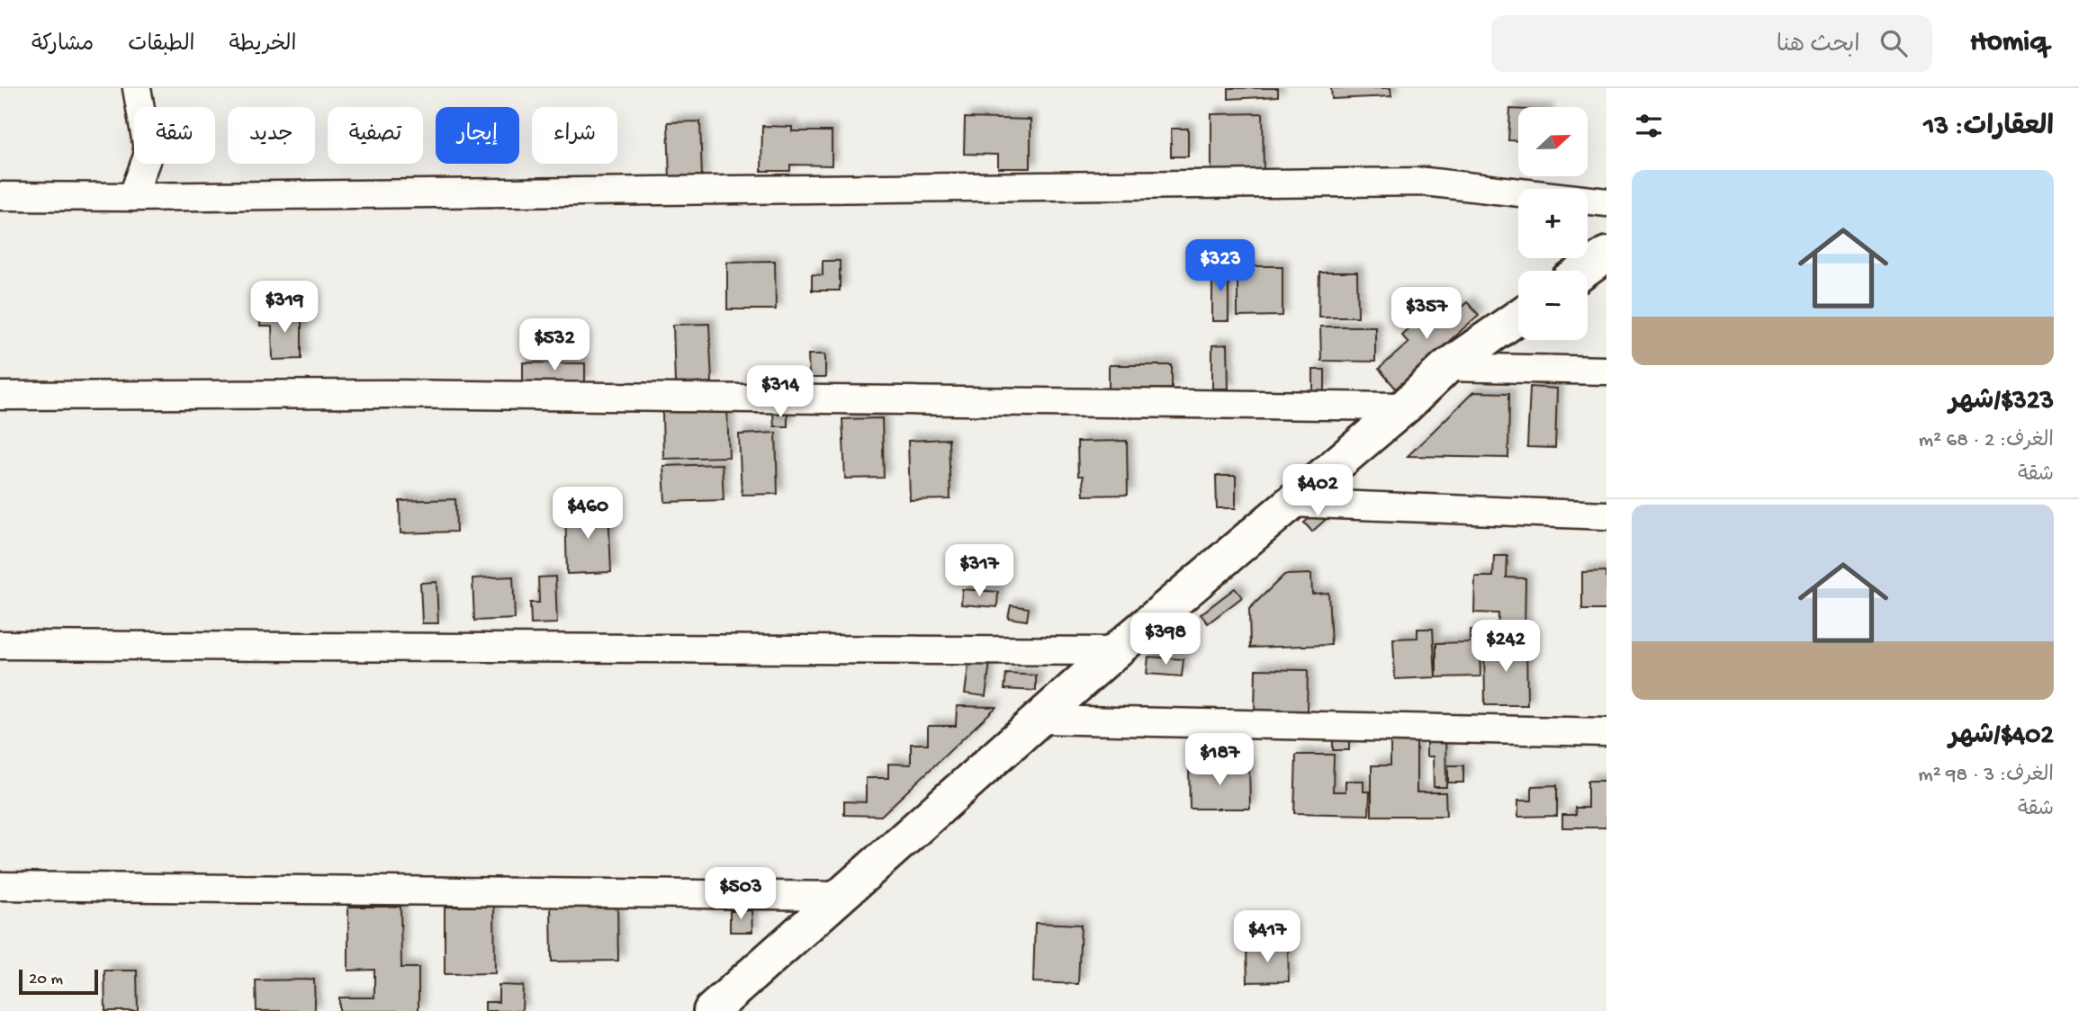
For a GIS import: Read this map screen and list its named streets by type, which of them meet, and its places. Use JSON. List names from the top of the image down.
{
  "scale_bar": "20 m",
  "north": "right",
  "page": {
    "header": "Homiq",
    "search": "ابحث هنا",
    "nav": ["الخريطة", "الطبقات", "مشاركة"],
    "heading": "العقارات: 13",
    "map_buttons": ["+", "−"],
    "chip": [
      "شراء",
      "إيجار",
      "تصفية",
      "جديد",
      "شقة"
    ],
    "list": [
      {
        "name": "$323/شهر",
        "note": "الغرف: 2 · 68 m² · شقة"
      },
      {
        "name": "$402/شهر",
        "note": "الغرف: 3 · 98 m² · شقة"
      }
    ],
    "price": [
      "$323",
      "$319",
      "$357",
      "$532",
      "$314",
      "$402",
      "$460",
      "$317",
      "$398",
      "$242",
      "$187",
      "$503",
      "$417"
    ],
    "scale": "20 m"
  }
}
